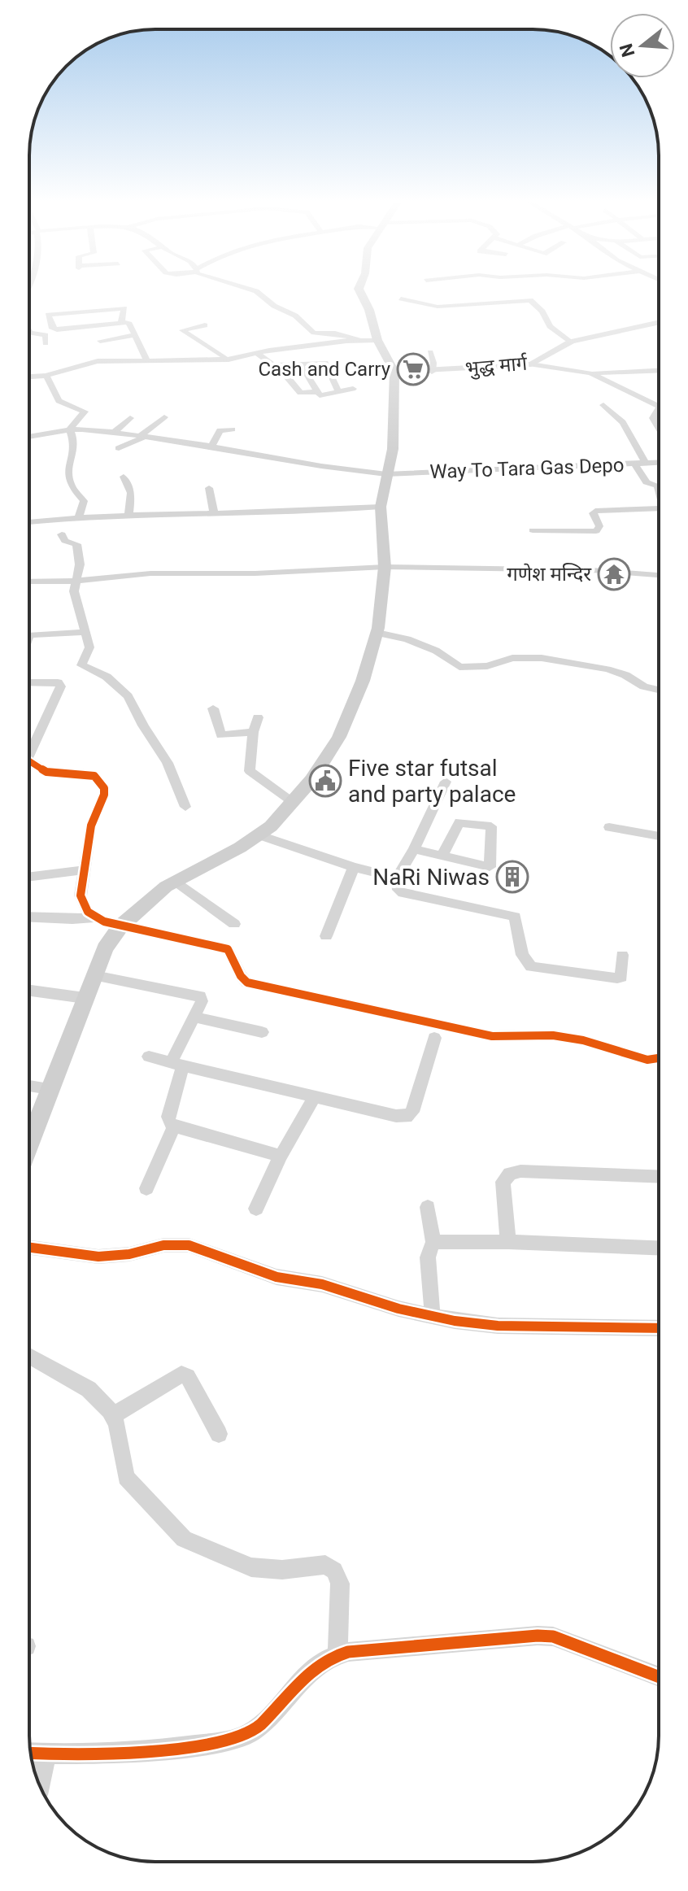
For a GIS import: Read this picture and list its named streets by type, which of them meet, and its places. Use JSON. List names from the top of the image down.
{
  "streets": {
    "street": ["भुद्ध मार्ग", "Way To Tara Gas Depo"]
  },
  "places": {
    "supermarket": ["Cash and Carry"],
    "temple": ["गणेश मन्दिर"],
    "public building": ["Five star futsal and party palace"],
    "building": ["NaRi Niwas"]
  },
  "north": "left"
}
